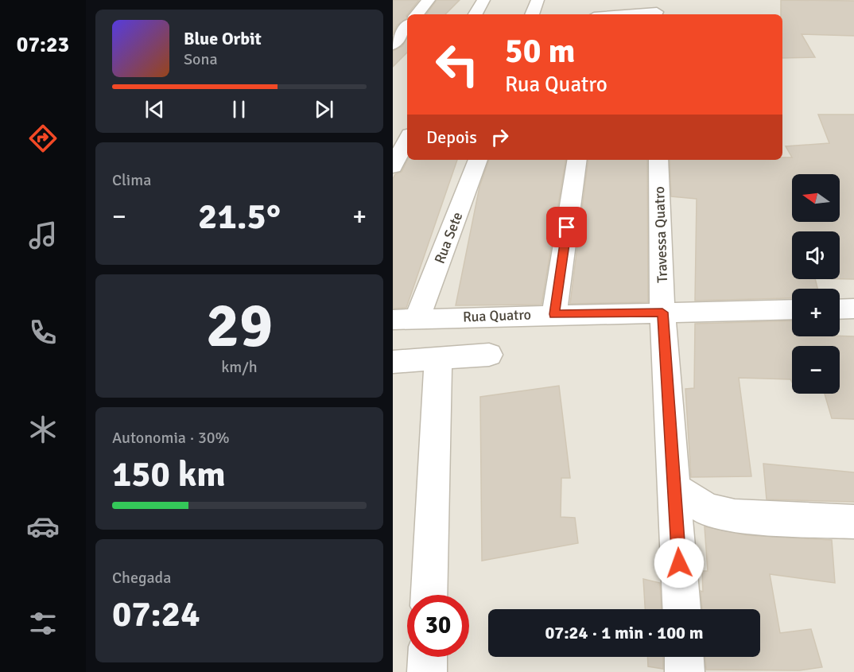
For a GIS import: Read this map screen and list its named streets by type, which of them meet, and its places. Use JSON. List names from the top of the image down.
{
  "streets": {
    "street": ["Travessa Quatro", "Rua Sete", "Rua Quatro"]
  },
  "crossings": [
    ["Travessa Quatro", "Rua Quatro"],
    ["Rua Sete", "Rua Quatro"]
  ],
  "north": "left",
  "page": {
    "tabs": "07:23",
    "turn": ["50 m", "Rua Quatro"],
    "song": ["Blue Orbit", "Sona"],
    "then": "Depois",
    "tile": [
      "Clima",
      ["29", "km/h"],
      ["Autonomia · 30%", "150 km"],
      ["Chegada", "07:24"]
    ],
    "map_buttons": ["+", "−"],
    "heat": ["−", "21.5°", "+"],
    "limit": "30",
    "trip": "07:24 · 1 min · 100 m"
  }
}
